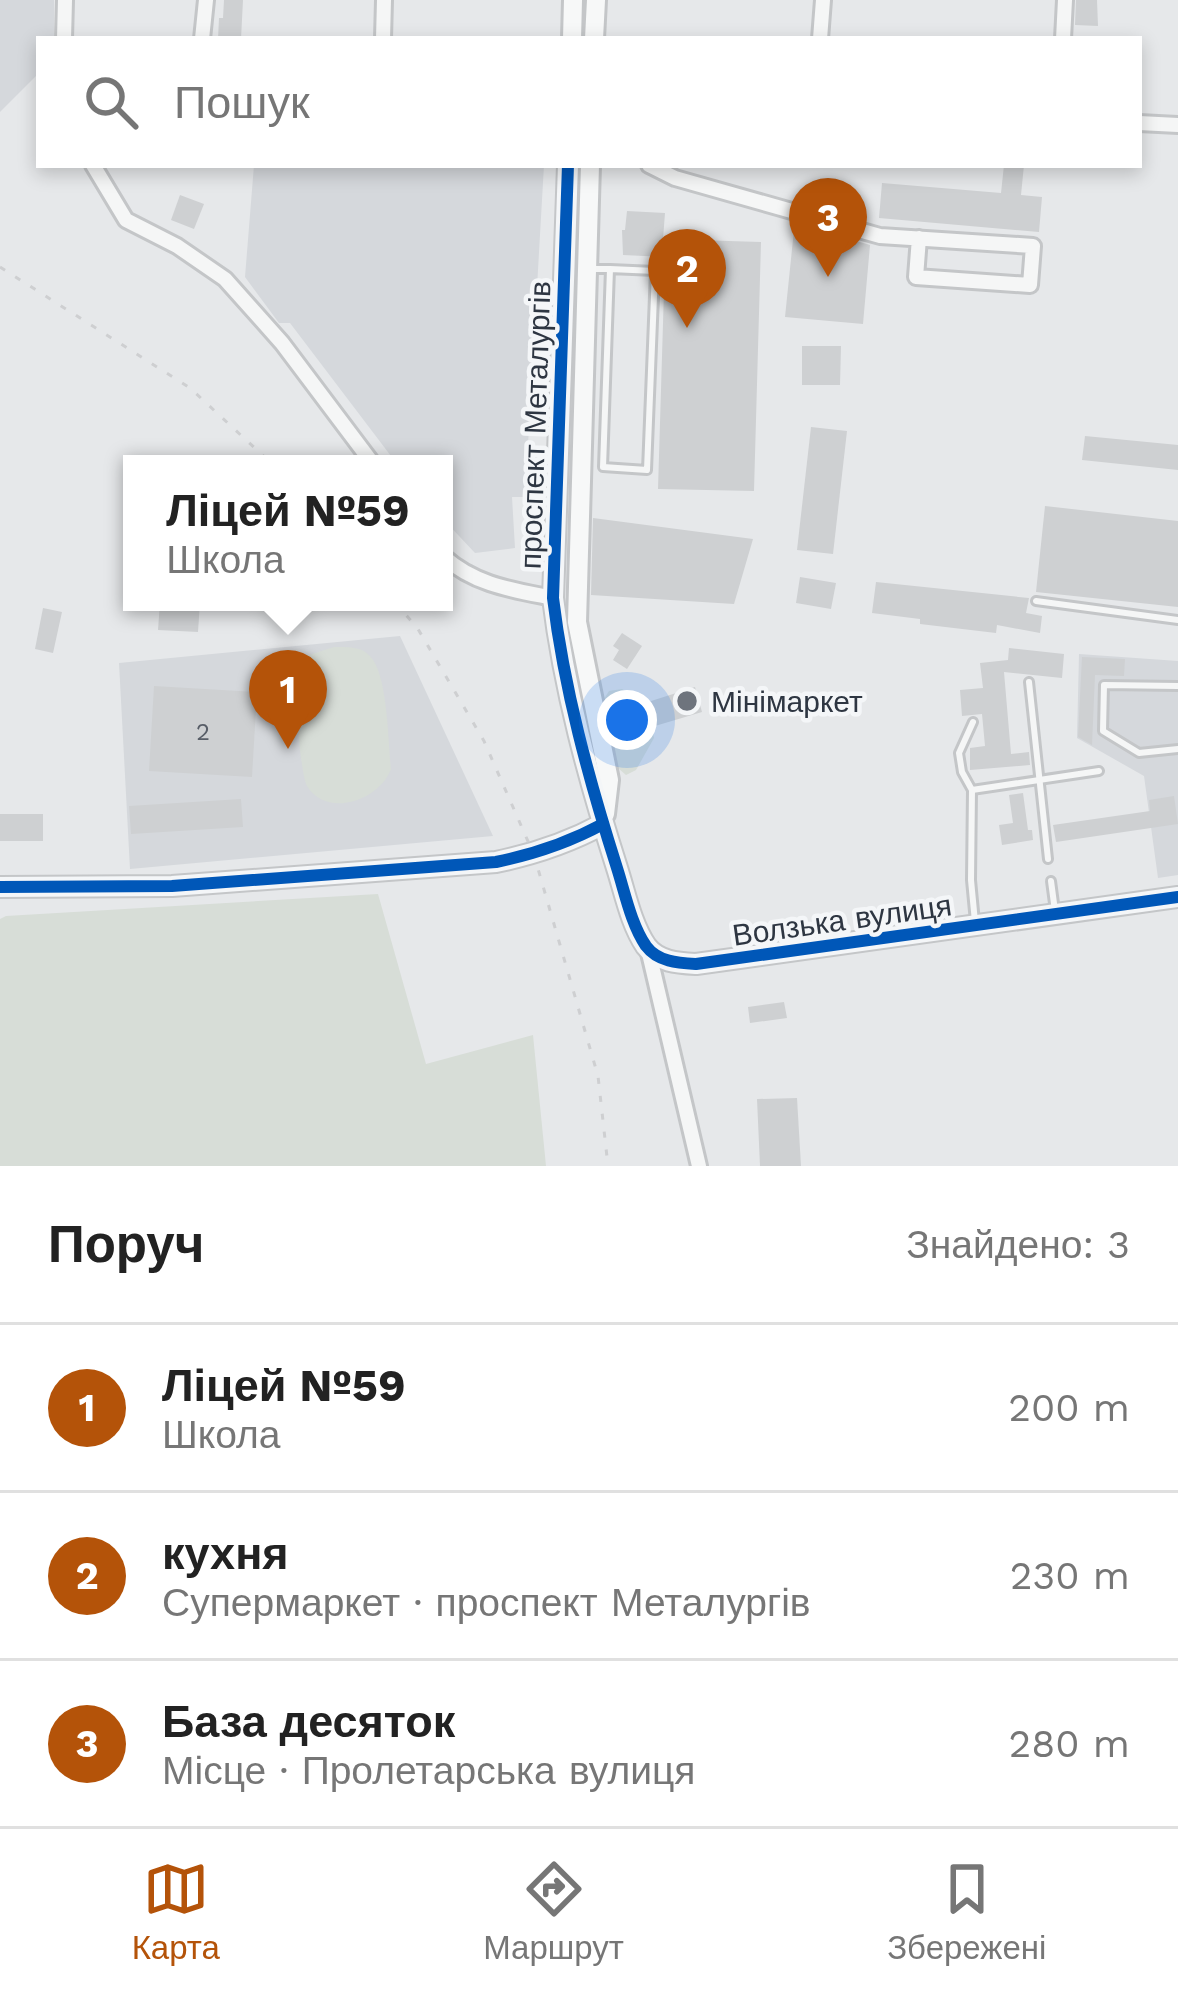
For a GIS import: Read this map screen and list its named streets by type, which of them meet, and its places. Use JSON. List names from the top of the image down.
{
  "streets": {
    "street": ["проспект Металургів", "Волзька вулиця"]
  },
  "places": ["Мінімаркет"],
  "house_numbers": ["2"],
  "page": {
    "search": "Пошук",
    "pins": ["3", "2", "1"],
    "popup": ["Ліцей №59", "Школа"],
    "heading": ["Поруч", "Знайдено: 3"],
    "list": [
      {
        "mark": "1",
        "name": "Ліцей №59",
        "note": "Школа",
        "value": "200 m"
      },
      {
        "mark": "2",
        "name": "кухня",
        "note": "Супермаркет · проспект Металургів",
        "value": "230 m"
      },
      {
        "mark": "3",
        "name": "База десяток",
        "note": "Місце · Пролетарська вулиця",
        "value": "280 m"
      }
    ],
    "nav": ["Карта", "Маршрут", "Збережені"]
  }
}
